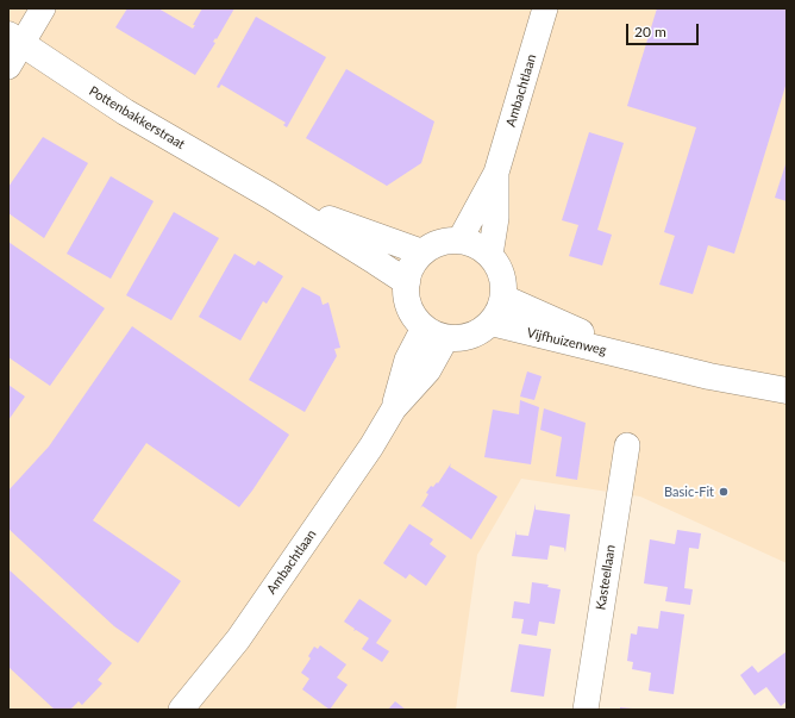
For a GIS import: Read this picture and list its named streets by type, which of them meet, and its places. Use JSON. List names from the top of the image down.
{
  "streets": {
    "street": [
      "Ambachtlaan",
      "Pottenbakkerstraat",
      "Vijfhuizenweg",
      "Kasteellaan"
    ]
  },
  "crossings": [
    ["Ambachtlaan", "Pottenbakkerstraat"],
    ["Ambachtlaan", "Vijfhuizenweg"],
    ["Pottenbakkerstraat", "Vijfhuizenweg"]
  ],
  "places": ["Basic-Fit"],
  "scale_bar": "20 m"
}
